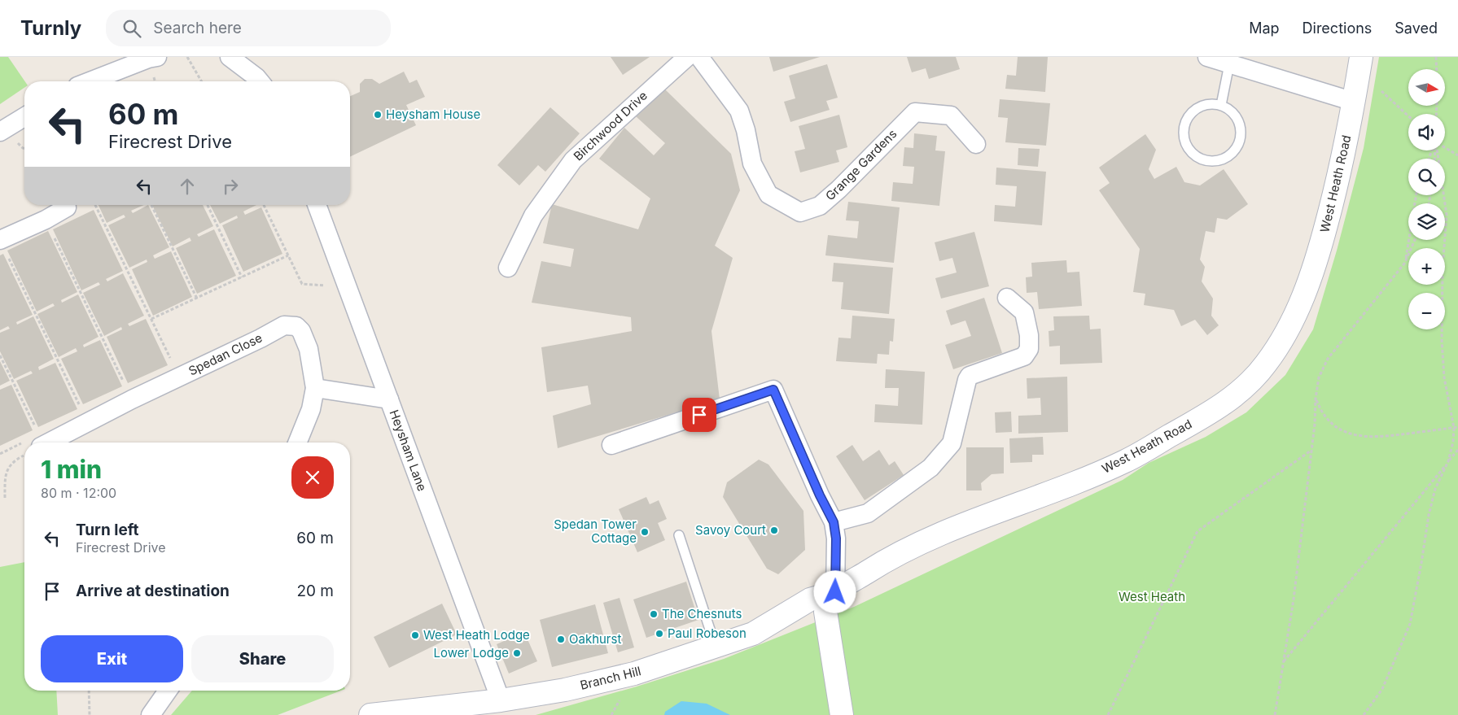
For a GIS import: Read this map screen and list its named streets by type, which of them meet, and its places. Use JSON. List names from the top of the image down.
{
  "streets": {
    "street": [
      "Birchwood Drive",
      "Grange Gardens",
      "West Heath Road",
      "Spedan Close",
      "Heysham Lane",
      "Branch Hill"
    ]
  },
  "crossings": [
    ["West Heath Road", "Branch Hill"],
    ["Heysham Lane", "Branch Hill"]
  ],
  "parks": ["West Heath"],
  "places": [
    "Heysham House",
    "Savoy Court",
    "Spedan Tower Cottage",
    "The Chesnuts",
    "Paul Robeson",
    "West Heath Lodge",
    "Oakhurst",
    "Lower Lodge"
  ],
  "north": "right",
  "page": {
    "header": "Turnly",
    "search": "Search here",
    "nav": ["Map", "Directions", "Saved"],
    "map_buttons": ["+", "−"],
    "turn": ["60 m", "Firecrest Drive"],
    "heading": ["1 min", "80 m · 12:00"],
    "list": [
      {
        "name": "Turn left",
        "note": "Firecrest Drive",
        "value": "60 m"
      },
      {
        "name": "Arrive at destination",
        "value": "20 m"
      }
    ],
    "buttons": ["Exit", "Share"]
  }
}
